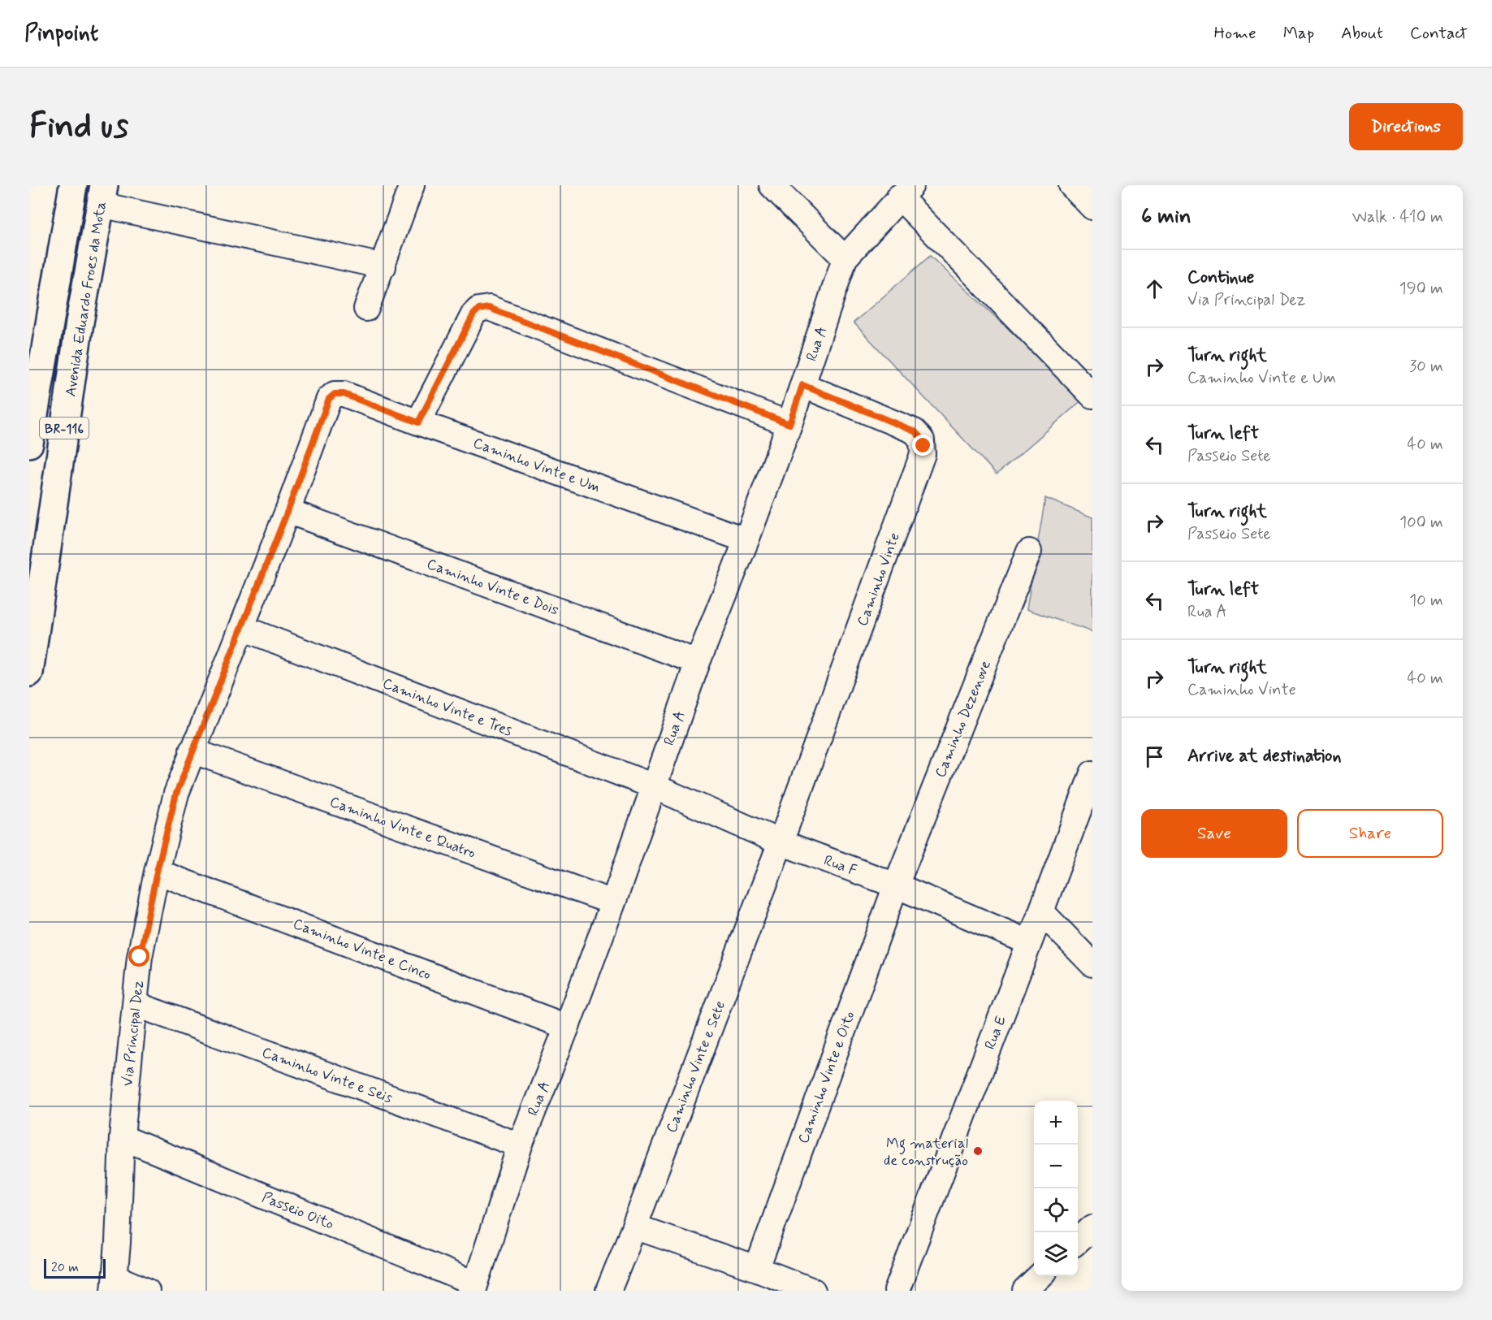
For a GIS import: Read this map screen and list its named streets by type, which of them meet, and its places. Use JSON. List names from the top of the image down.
{
  "streets": {
    "highway": ["Avenida Eduardo Froes da Mota", "BR-116"],
    "street": [
      "Rua A",
      "Caminho Vinte e Um",
      "Caminho Vinte",
      "Caminho Vinte e Dois",
      "Caminho Vinte e Tres",
      "Caminho Dezenove",
      "Caminho Vinte e Quatro",
      "Rua F",
      "Caminho Vinte e Cinco",
      "Rua E",
      "Via Principal Dez",
      "Caminho Vinte e Sete",
      "Caminho Vinte e Seis",
      "Caminho Vinte e Oito",
      "Passeio Oito"
    ]
  },
  "crossings": [
    ["Rua A", "Caminho Vinte e Um"],
    ["Rua A", "Caminho Vinte"],
    ["Rua A", "Caminho Vinte e Dois"],
    ["Rua A", "Caminho Vinte e Tres"],
    ["Rua A", "Caminho Vinte e Quatro"],
    ["Rua A", "Rua F"],
    ["Rua A", "Caminho Vinte e Cinco"],
    ["Rua A", "Caminho Vinte e Seis"],
    ["Rua A", "Passeio Oito"],
    ["Caminho Vinte e Um", "Via Principal Dez"],
    ["Caminho Vinte", "Rua F"],
    ["Caminho Vinte", "Caminho Vinte e Sete"],
    ["Caminho Vinte e Dois", "Via Principal Dez"],
    ["Caminho Vinte e Tres", "Rua F"],
    ["Caminho Vinte e Tres", "Via Principal Dez"],
    ["Caminho Dezenove", "Rua F"],
    ["Caminho Dezenove", "Caminho Vinte e Oito"],
    ["Caminho Vinte e Quatro", "Via Principal Dez"],
    ["Rua F", "Rua E"],
    ["Rua F", "Caminho Vinte e Sete"],
    ["Rua F", "Caminho Vinte e Oito"],
    ["Caminho Vinte e Cinco", "Via Principal Dez"],
    ["Via Principal Dez", "Caminho Vinte e Seis"],
    ["Via Principal Dez", "Passeio Oito"]
  ],
  "places": ["Mg material de construção"],
  "scale_bar": "20 m",
  "page": {
    "header": "Pinpoint",
    "nav": [
      "Home",
      "Map",
      "About",
      "Contact"
    ],
    "buttons": [
      "Directions",
      ["Save", "Share"]
    ],
    "title": "Find us",
    "heading": ["6 min", "Walk · 410 m"],
    "list": [
      ["Continue", "Via Principal Dez", "190 m"],
      ["Turn right", "Caminho Vinte e Um", "30 m"],
      ["Turn left", "Passeio Sete", "40 m"],
      ["Turn right", "Passeio Sete", "100 m"],
      ["Turn left", "Rua A", "10 m"],
      ["Turn right", "Caminho Vinte", "40 m"],
      "Arrive at destination"
    ],
    "map_buttons": ["+", "−"],
    "scale": "20 m"
  }
}
